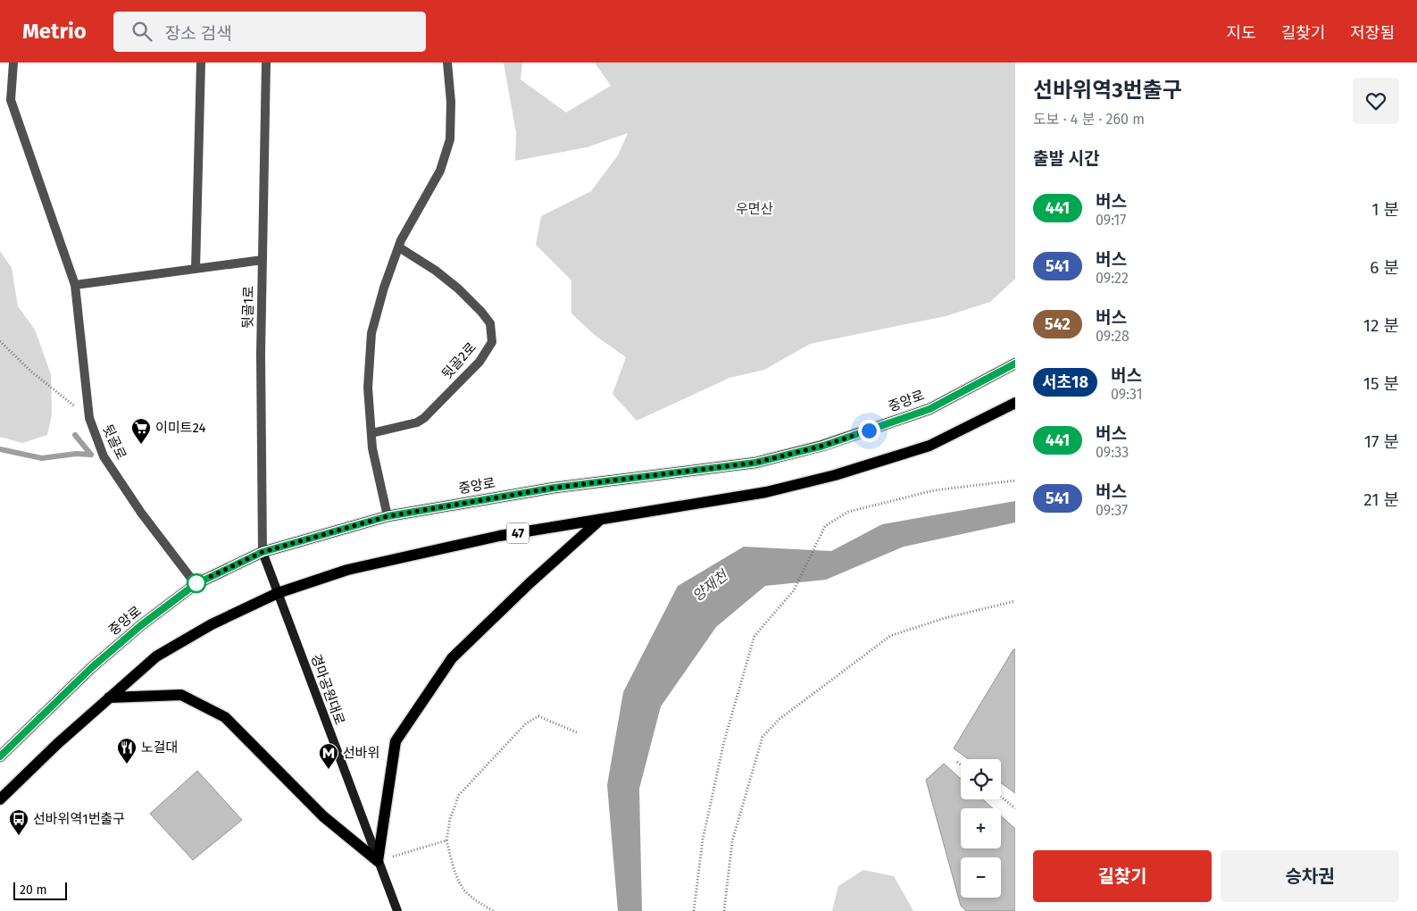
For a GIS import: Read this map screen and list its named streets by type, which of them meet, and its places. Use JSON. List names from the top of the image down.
{
  "streets": {
    "main road": ["중앙로", "47"],
    "street": [
      "뒷골1로",
      "뒷골2로",
      "뒷골로",
      "경마공원대로"
    ]
  },
  "crossings": [
    ["뒷골1로", "중앙로"],
    ["뒷골1로", "경마공원대로"],
    ["중앙로", "뒷골로"],
    ["중앙로", "경마공원대로"],
    ["47", "경마공원대로"]
  ],
  "water": ["양재천"],
  "parks": ["우면산"],
  "places": {
    "supermarket": ["이미트24"],
    "restaurant": ["노걸대"],
    "metro station": ["선바위"],
    "bus stop": ["선바위역1번출구"]
  },
  "lines": ["bus line 441"],
  "scale_bar": "20 m",
  "page": {
    "header": "Metrio",
    "search": "장소 검색",
    "nav": ["지도", "길찾기", "저장됨"],
    "heading": [
      ["선바위역3번출구", "도보 · 4 분 · 260 m"],
      "출발 시간"
    ],
    "list": [
      {
        "mark": "441",
        "name": "버스",
        "note": "09:17",
        "value": "1 분"
      },
      {
        "mark": "541",
        "name": "버스",
        "note": "09:22",
        "value": "6 분"
      },
      {
        "mark": "542",
        "name": "버스",
        "note": "09:28",
        "value": "12 분"
      },
      {
        "mark": "서초18",
        "name": "버스",
        "note": "09:31",
        "value": "15 분"
      },
      {
        "mark": "441",
        "name": "버스",
        "note": "09:33",
        "value": "17 분"
      },
      {
        "mark": "541",
        "name": "버스",
        "note": "09:37",
        "value": "21 분"
      }
    ],
    "map_buttons": ["+", "−"],
    "buttons": ["길찾기", "승차권"],
    "scale": "20 m"
  }
}
